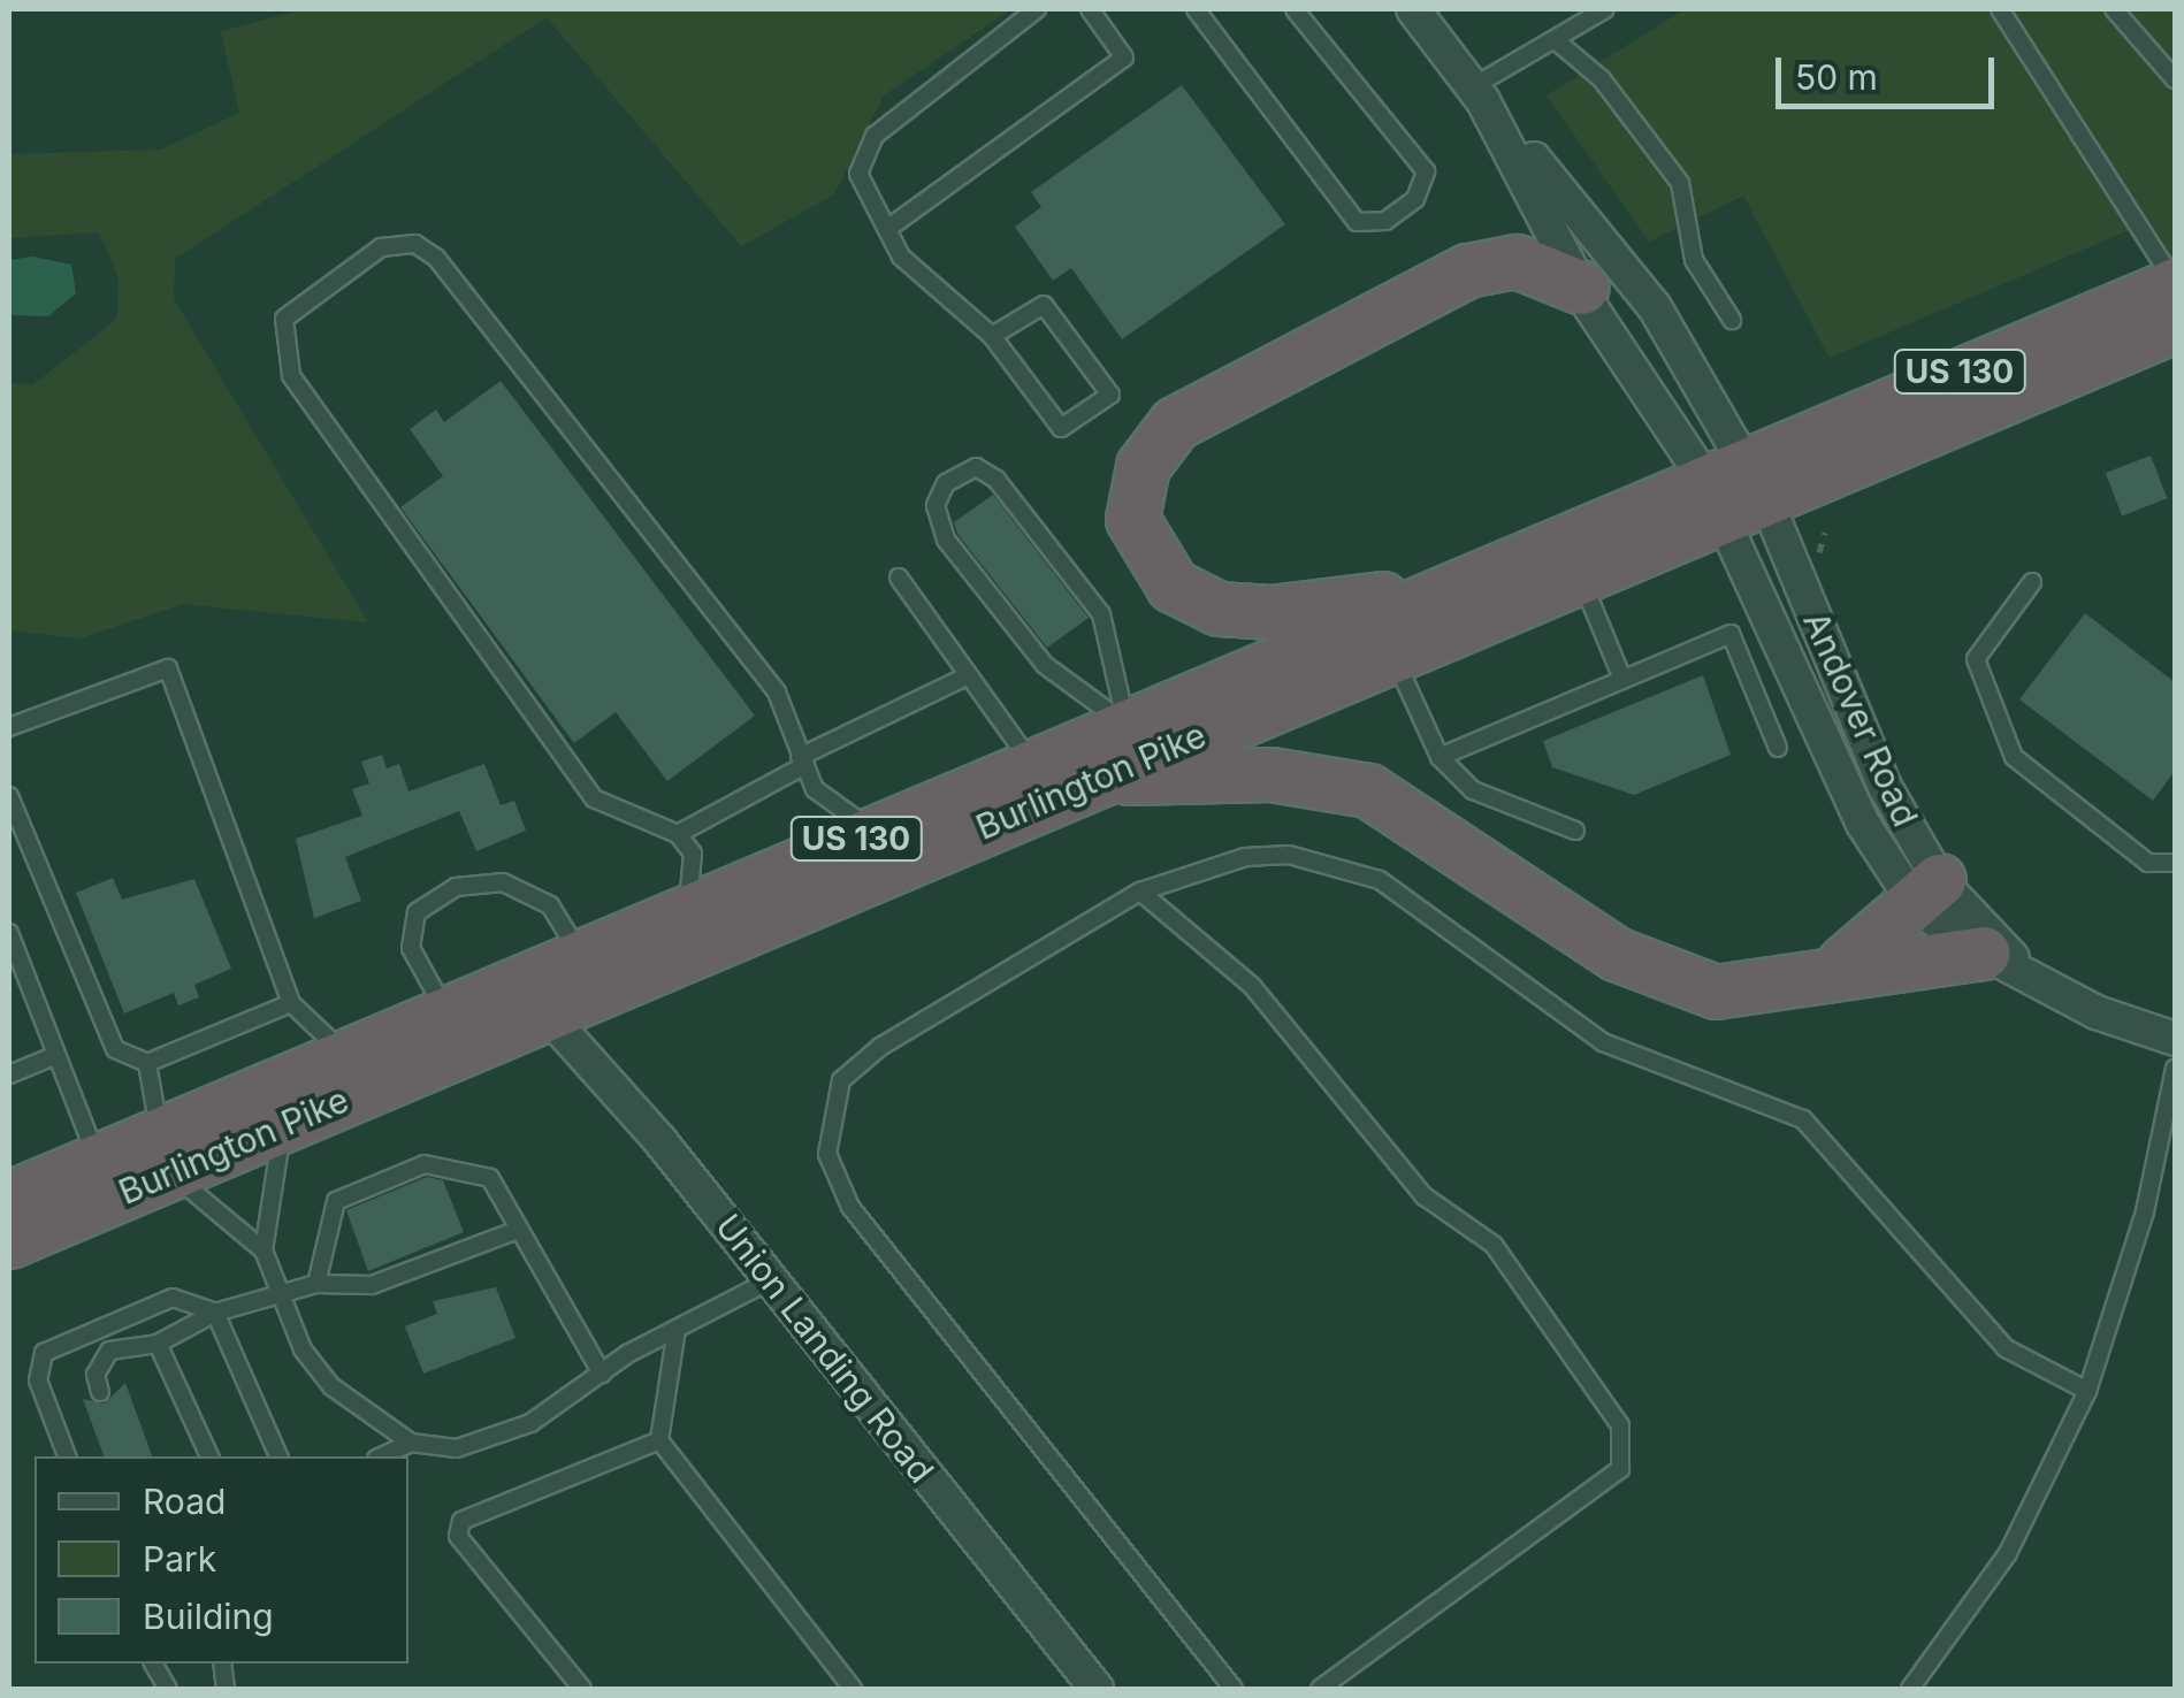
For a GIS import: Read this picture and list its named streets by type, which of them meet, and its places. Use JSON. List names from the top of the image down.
{
  "streets": {
    "highway": ["US 130", "Burlington Pike"],
    "street": ["Andover Road", "Union Landing Road"]
  },
  "crossings": [
    ["Andover Road", "Burlington Pike"],
    ["Burlington Pike", "Union Landing Road"]
  ],
  "legend": ["Road", "Park", "Building"],
  "scale_bar": "50 m"
}
